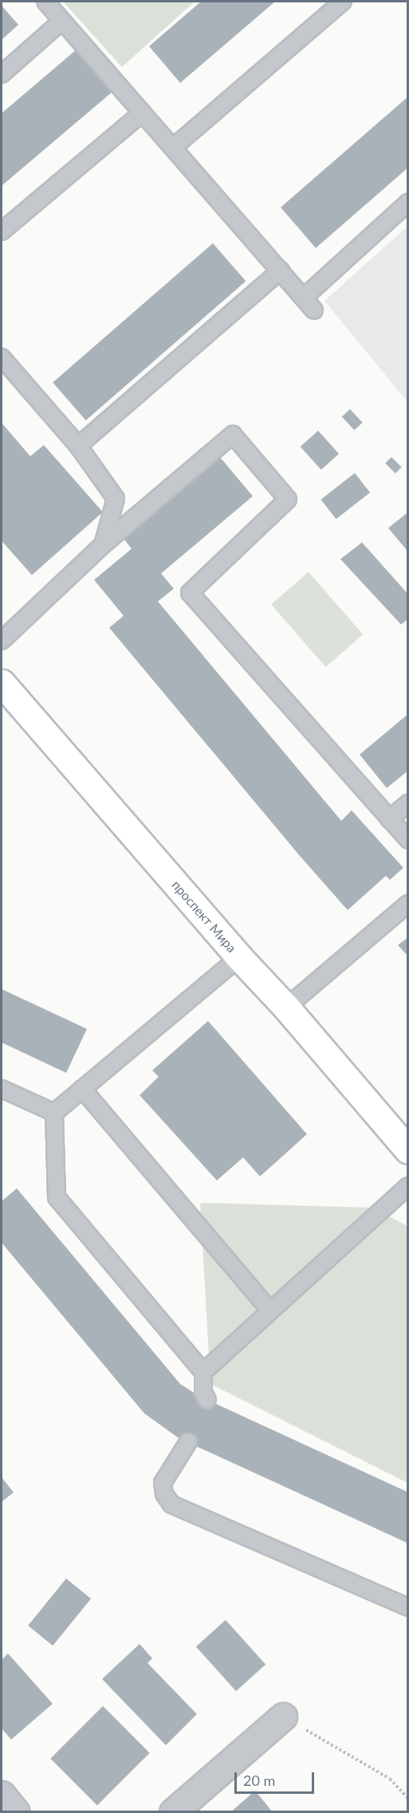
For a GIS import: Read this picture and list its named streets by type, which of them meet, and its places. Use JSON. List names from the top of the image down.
{
  "streets": {
    "main road": ["проспект Мира"]
  },
  "scale_bar": "20 m"
}
